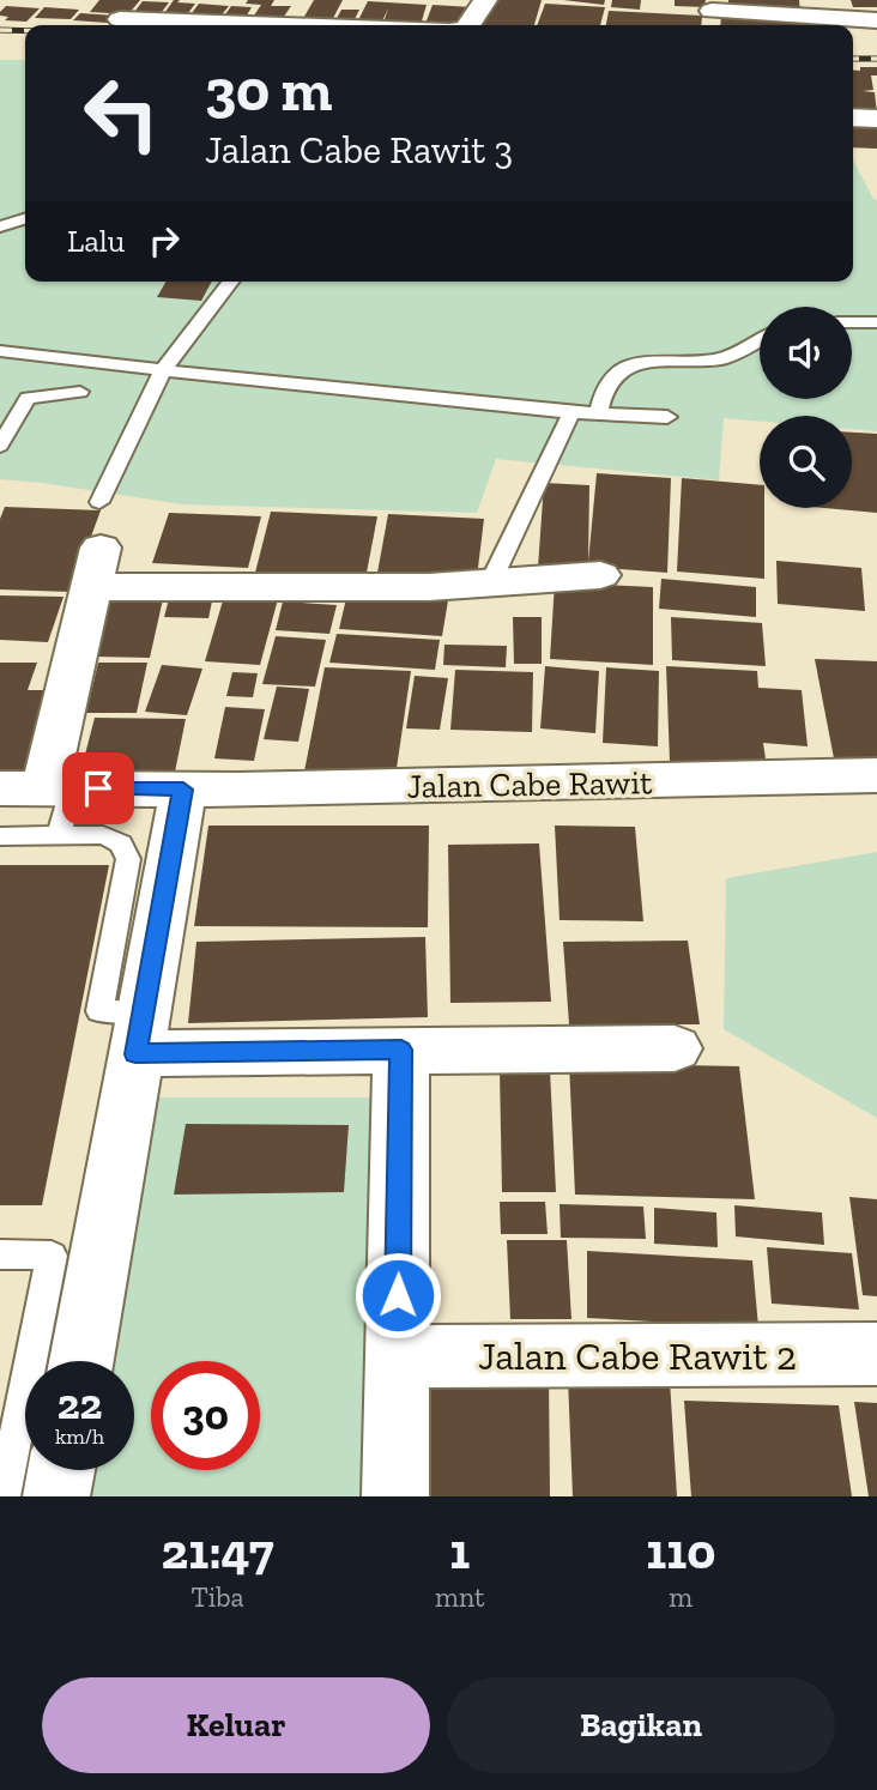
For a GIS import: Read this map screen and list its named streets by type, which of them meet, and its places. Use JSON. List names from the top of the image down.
{
  "streets": {
    "street": ["Jalan Cabe Rawit", "Jalan Cabe Rawit 2"]
  },
  "page": {
    "turn": ["30 m", "Jalan Cabe Rawit 3"],
    "then": "Lalu",
    "speed": "22 km/h",
    "limit": "30",
    "eta": [
      "21:47",
      "Tiba",
      "1",
      "mnt",
      "110",
      "m"
    ],
    "buttons": ["Keluar", "Bagikan"]
  }
}
